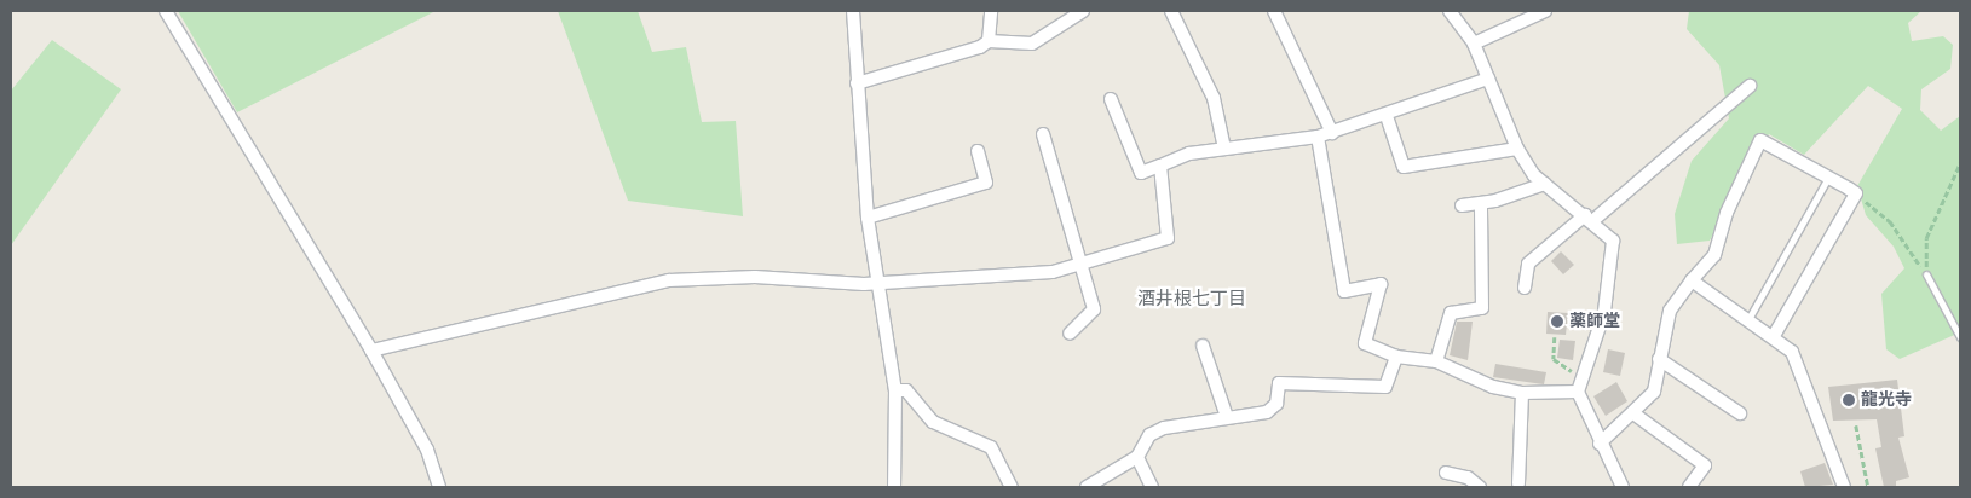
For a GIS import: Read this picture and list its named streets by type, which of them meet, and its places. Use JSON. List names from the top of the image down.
{
  "districts": ["酒井根七丁目"],
  "places": ["薬師堂", "龍光寺"]
}
